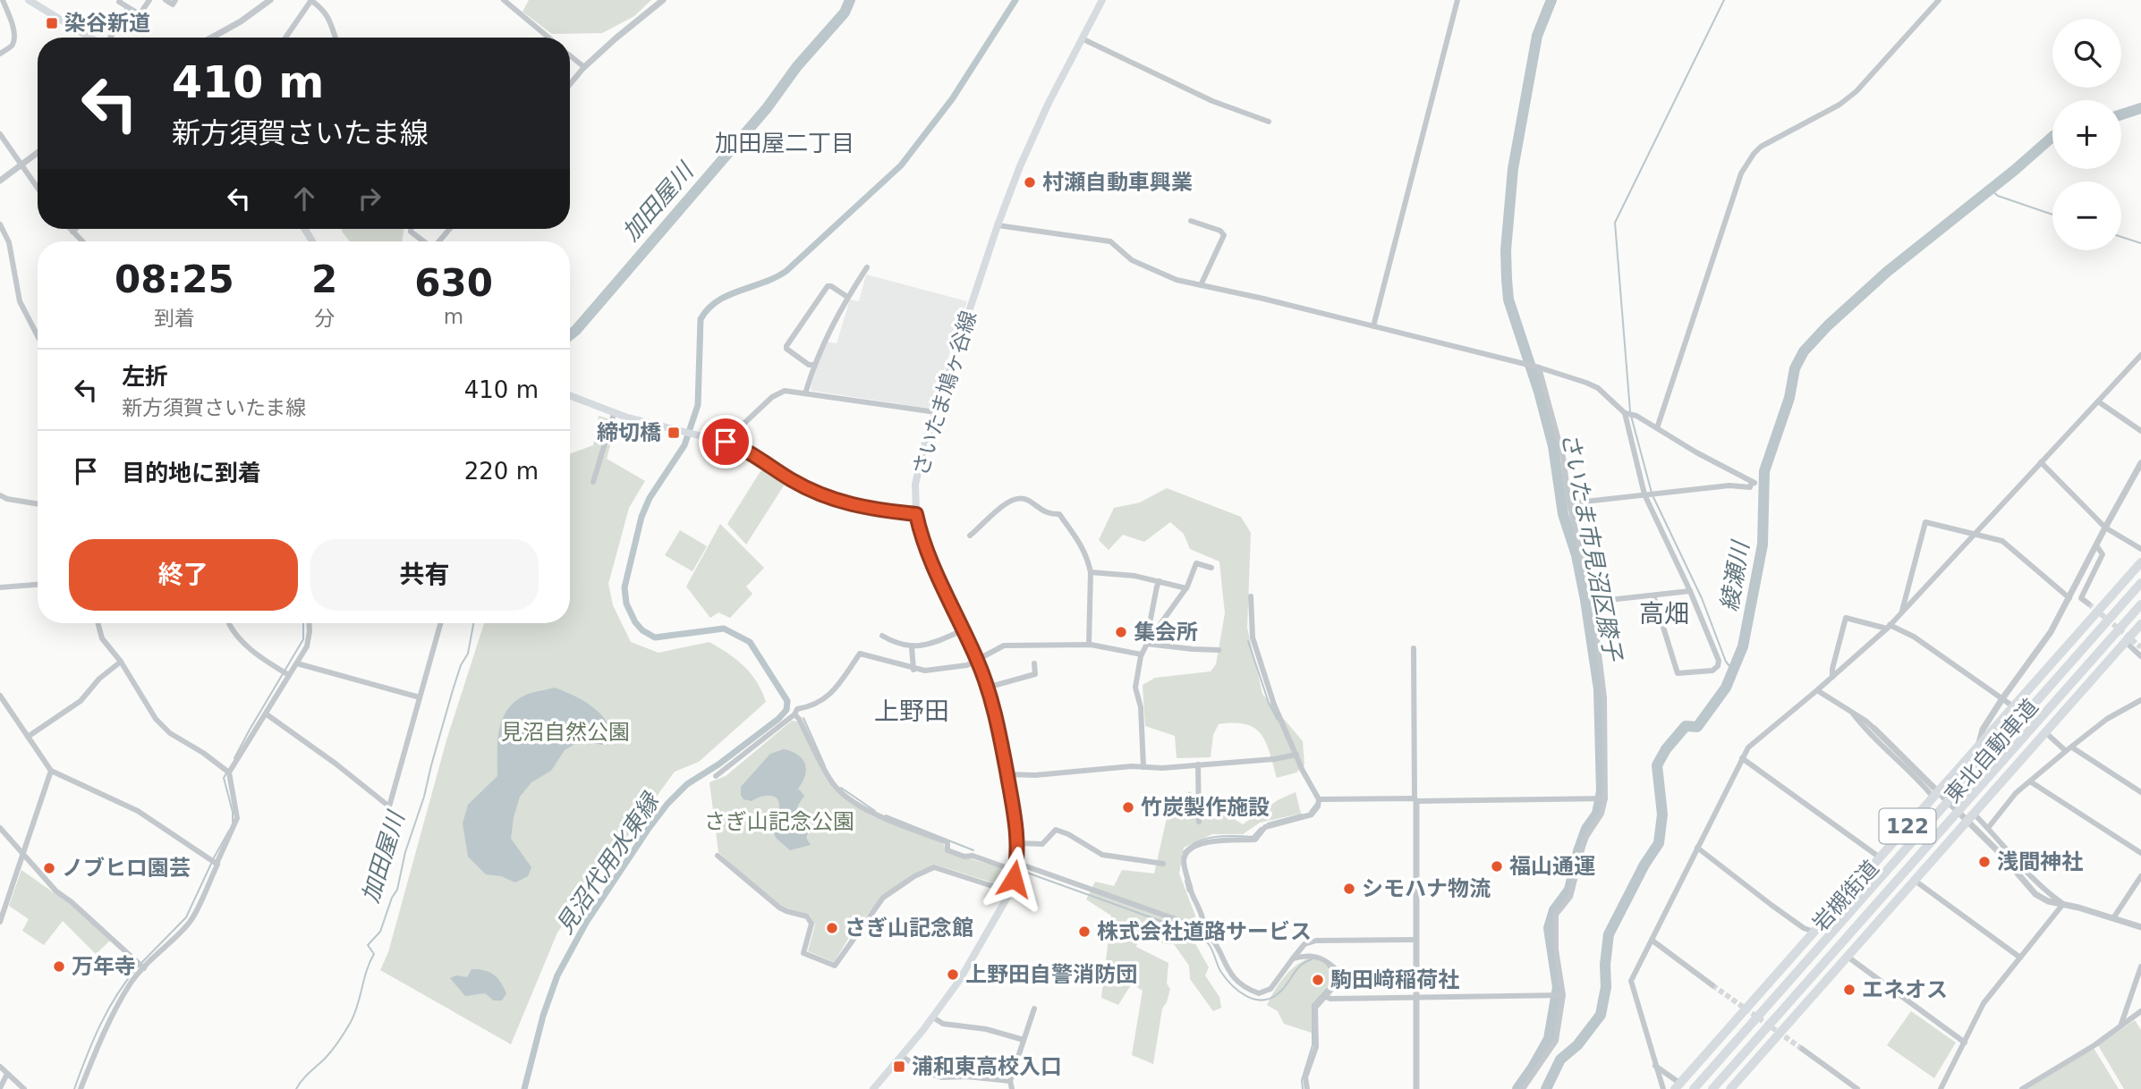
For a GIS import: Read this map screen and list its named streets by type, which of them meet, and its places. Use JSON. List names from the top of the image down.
{
  "streets": {
    "highway": ["東北自動車道", "122", "岩槻街道"],
    "main road": ["さいたま鳩ヶ谷線"]
  },
  "districts": ["加田屋二丁目", "高畑", "上野田"],
  "water": [
    "加田屋川",
    "さいたま市見沼区膝子",
    "綾瀬川",
    "見沼代用水東縁"
  ],
  "parks": ["見沼自然公園", "さぎ山記念公園"],
  "places": {
    "transit": ["染谷新道", "締切橋", "浦和東高校入口"],
    "other": [
      "村瀬自動車興業",
      "集会所",
      "竹炭製作施設",
      "浅間神社",
      "福山通運",
      "ノブヒロ園芸",
      "シモハナ物流",
      "さぎ山記念館",
      "株式会社道路サービス",
      "万年寺",
      "上野田自警消防団",
      "駒田﨑稲荷社",
      "エネオス"
    ]
  },
  "page": {
    "map_buttons": ["+", "−"],
    "turn": ["410 m", "新方須賀さいたま線"],
    "eta": [
      "08:25",
      "到着",
      "2",
      "分",
      "630",
      "m"
    ],
    "list": [
      {
        "name": "左折",
        "note": "新方須賀さいたま線",
        "value": "410 m"
      },
      {
        "name": "目的地に到着",
        "value": "220 m"
      }
    ],
    "buttons": ["終了", "共有"]
  }
}
